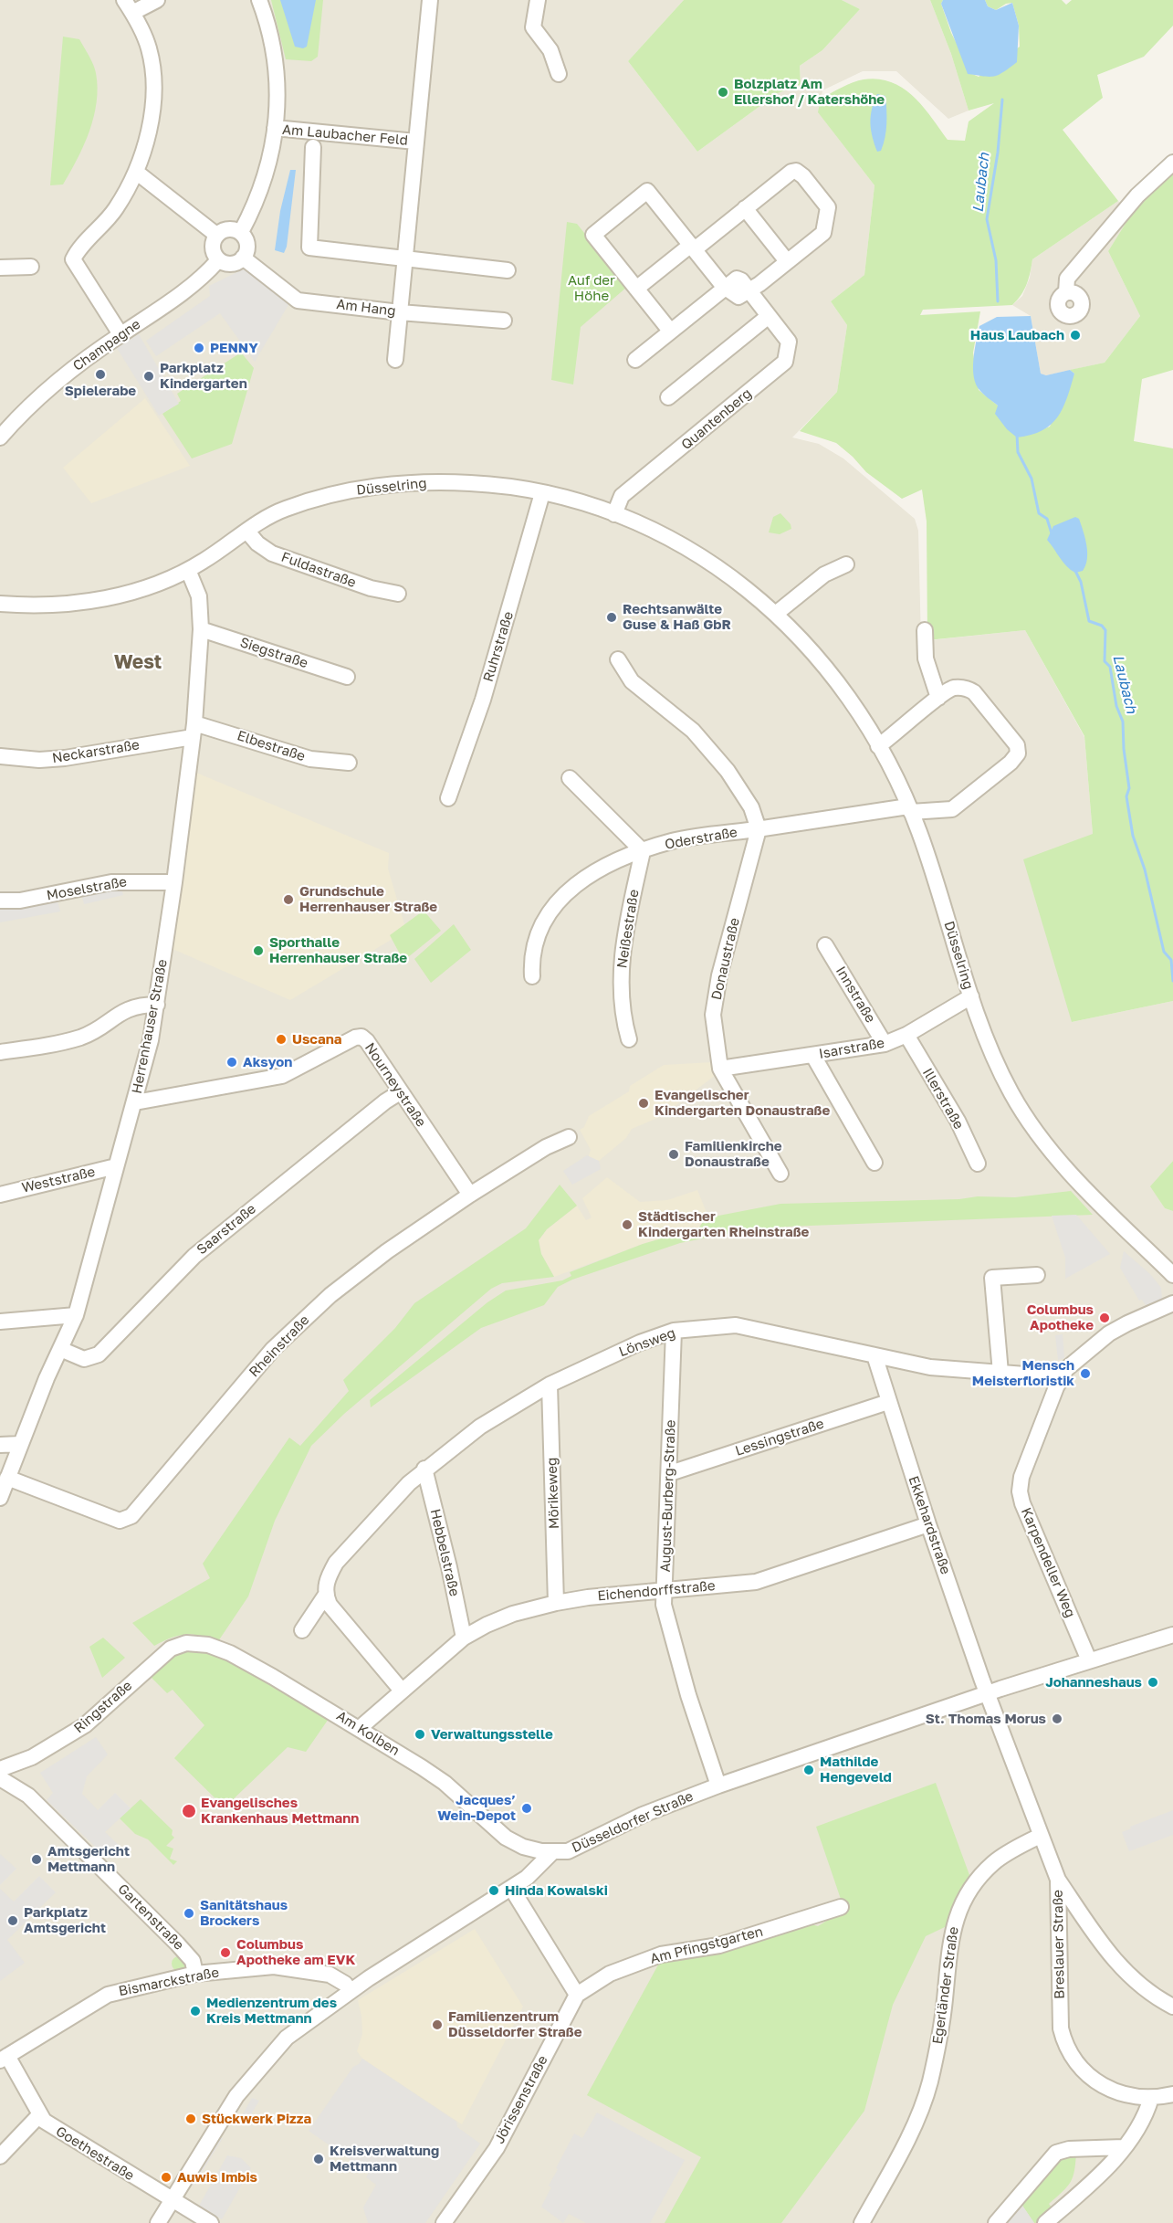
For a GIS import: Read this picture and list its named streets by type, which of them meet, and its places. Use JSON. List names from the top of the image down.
{
  "streets": {
    "street": [
      "Am Laubacher Feld",
      "Am Hang",
      "Champagne",
      "Quantenberg",
      "Düsselring",
      "Fuldastraße",
      "Ruhrstraße",
      "Siegstraße",
      "Elbestraße",
      "Neckarstraße",
      "Oderstraße",
      "Moselstraße",
      "Neißestraße",
      "Donaustraße",
      "Innstraße",
      "Herrenhauser Straße",
      "Isarstraße",
      "Nourneystraße",
      "Illerstraße",
      "Weststraße",
      "Saarstraße",
      "Lönsweg",
      "Rheinstraße",
      "Lessingstraße",
      "Mörikeweg",
      "August-Burberg-Straße",
      "Ekkehardstraße",
      "Hebbelstraße",
      "Karpendeller Weg",
      "Eichendorffstraße",
      "Ringstraße",
      "Am Kolben",
      "Düsseldorfer Straße",
      "Gartenstraße",
      "Breslauer Straße",
      "Am Pfingstgarten",
      "Bismarckstraße",
      "Egerländer Straße",
      "Jörissenstraße",
      "Goethestraße"
    ]
  },
  "crossings": [
    ["Am Laubacher Feld", "Am Hang"],
    ["Am Hang", "Champagne"],
    ["Quantenberg", "Düsselring"],
    ["Düsselring", "Fuldastraße"],
    ["Düsselring", "Ruhrstraße"],
    ["Düsselring", "Oderstraße"],
    ["Düsselring", "Herrenhauser Straße"],
    ["Düsselring", "Isarstraße"],
    ["Siegstraße", "Herrenhauser Straße"],
    ["Elbestraße", "Neckarstraße"],
    ["Elbestraße", "Herrenhauser Straße"],
    ["Neckarstraße", "Herrenhauser Straße"],
    ["Oderstraße", "Neißestraße"],
    ["Oderstraße", "Donaustraße"],
    ["Moselstraße", "Herrenhauser Straße"],
    ["Donaustraße", "Isarstraße"],
    ["Innstraße", "Isarstraße"],
    ["Herrenhauser Straße", "Nourneystraße"],
    ["Herrenhauser Straße", "Weststraße"],
    ["Herrenhauser Straße", "Saarstraße"],
    ["Herrenhauser Straße", "Rheinstraße"],
    ["Isarstraße", "Illerstraße"],
    ["Nourneystraße", "Saarstraße"],
    ["Nourneystraße", "Rheinstraße"],
    ["Lönsweg", "Mörikeweg"],
    ["Lönsweg", "August-Burberg-Straße"],
    ["Lönsweg", "Ekkehardstraße"],
    ["Lönsweg", "Hebbelstraße"],
    ["Lönsweg", "Karpendeller Weg"],
    ["Lessingstraße", "August-Burberg-Straße"],
    ["Lessingstraße", "Ekkehardstraße"],
    ["Mörikeweg", "Eichendorffstraße"],
    ["August-Burberg-Straße", "Eichendorffstraße"],
    ["August-Burberg-Straße", "Düsseldorfer Straße"],
    ["Ekkehardstraße", "Eichendorffstraße"],
    ["Ekkehardstraße", "Düsseldorfer Straße"],
    ["Ekkehardstraße", "Breslauer Straße"],
    ["Hebbelstraße", "Eichendorffstraße"],
    ["Karpendeller Weg", "Düsseldorfer Straße"],
    ["Ringstraße", "Am Kolben"],
    ["Ringstraße", "Gartenstraße"],
    ["Am Kolben", "Düsseldorfer Straße"],
    ["Düsseldorfer Straße", "Breslauer Straße"],
    ["Gartenstraße", "Bismarckstraße"],
    ["Breslauer Straße", "Egerländer Straße"],
    ["Am Pfingstgarten", "Jörissenstraße"],
    ["Bismarckstraße", "Goethestraße"]
  ],
  "districts": ["West"],
  "water": ["Laubach"],
  "parks": ["Auf der Höhe"],
  "places": [
    "Bolzplatz Am Ellershof / Katershöhe",
    "Haus Laubach",
    "PENNY",
    "Spielerabe",
    "Parkplatz Kindergarten",
    "Rechtsanwälte Guse & Haß GbR",
    "Grundschule Herrenhauser Straße",
    "Sporthalle Herrenhauser Straße",
    "Uscana",
    "Aksyon",
    "Evangelischer Kindergarten Donaustraße",
    "Familienkirche Donaustraße",
    "Städtischer Kindergarten Rheinstraße",
    "Columbus Apotheke",
    "Mensch Meisterfloristik",
    "Johanneshaus",
    "St. Thomas Morus",
    "Verwaltungsstelle",
    "Mathilde Hengeveld",
    "Jacques’ Wein-Depot",
    "Evangelisches Krankenhaus Mettmann",
    "Amtsgericht Mettmann",
    "Hinda Kowalski",
    "Sanitätshaus Brockers",
    "Parkplatz Amtsgericht",
    "Columbus Apotheke am EVK",
    "Medienzentrum des Kreis Mettmann",
    "Familienzentrum Düsseldorfer Straße",
    "Stückwerk Pizza",
    "Kreisverwaltung Mettmann",
    "Auwis Imbis"
  ]
}
